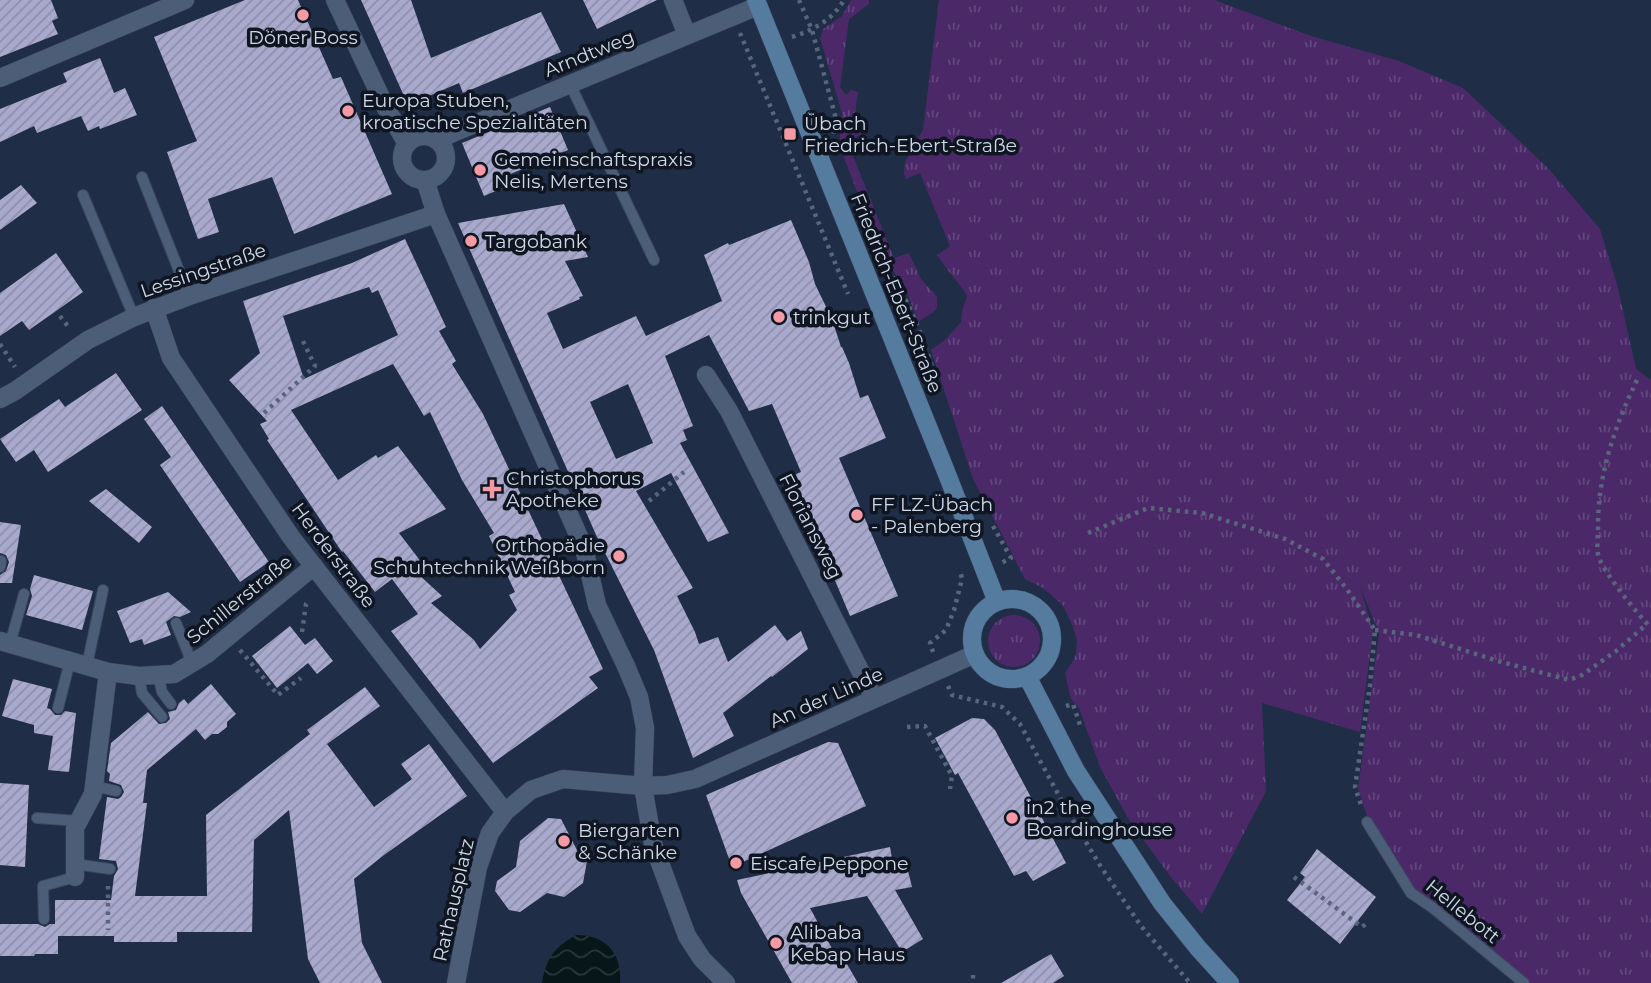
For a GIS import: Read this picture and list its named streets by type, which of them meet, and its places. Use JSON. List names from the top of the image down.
{
  "streets": {
    "main road": ["Friedrich-Ebert-Straße"],
    "street": [
      "Arndtweg",
      "Lessingstraße",
      "Floriansweg",
      "Herderstraße",
      "Schillerstraße",
      "An der Linde",
      "Rathausplatz"
    ],
    "lane": ["Hellebott"]
  },
  "crossings": [
    ["Arndtweg", "Friedrich-Ebert-Straße"],
    ["Lessingstraße", "Herderstraße"],
    ["Friedrich-Ebert-Straße", "An der Linde"],
    ["Floriansweg", "An der Linde"],
    ["Herderstraße", "Schillerstraße"],
    ["Herderstraße", "Rathausplatz"],
    ["An der Linde", "Rathausplatz"]
  ],
  "places": {
    "other": [
      "Döner Boss",
      "Europa Stuben, kroatische Spezialitäten",
      "Gemeinschaftspraxis Nelis, Mertens",
      "Targobank",
      "trinkgut",
      "FF LZ-Übach - Palenberg",
      "Orthopädie Schuhtechnik Weißborn",
      "in2 the Boardinghouse",
      "Biergarten & Schänke",
      "Eiscafe Peppone",
      "Alibaba Kebap Haus"
    ],
    "transit": ["Übach Friedrich-Ebert-Straße"],
    "health": ["Christophorus Apotheke"]
  }
}
